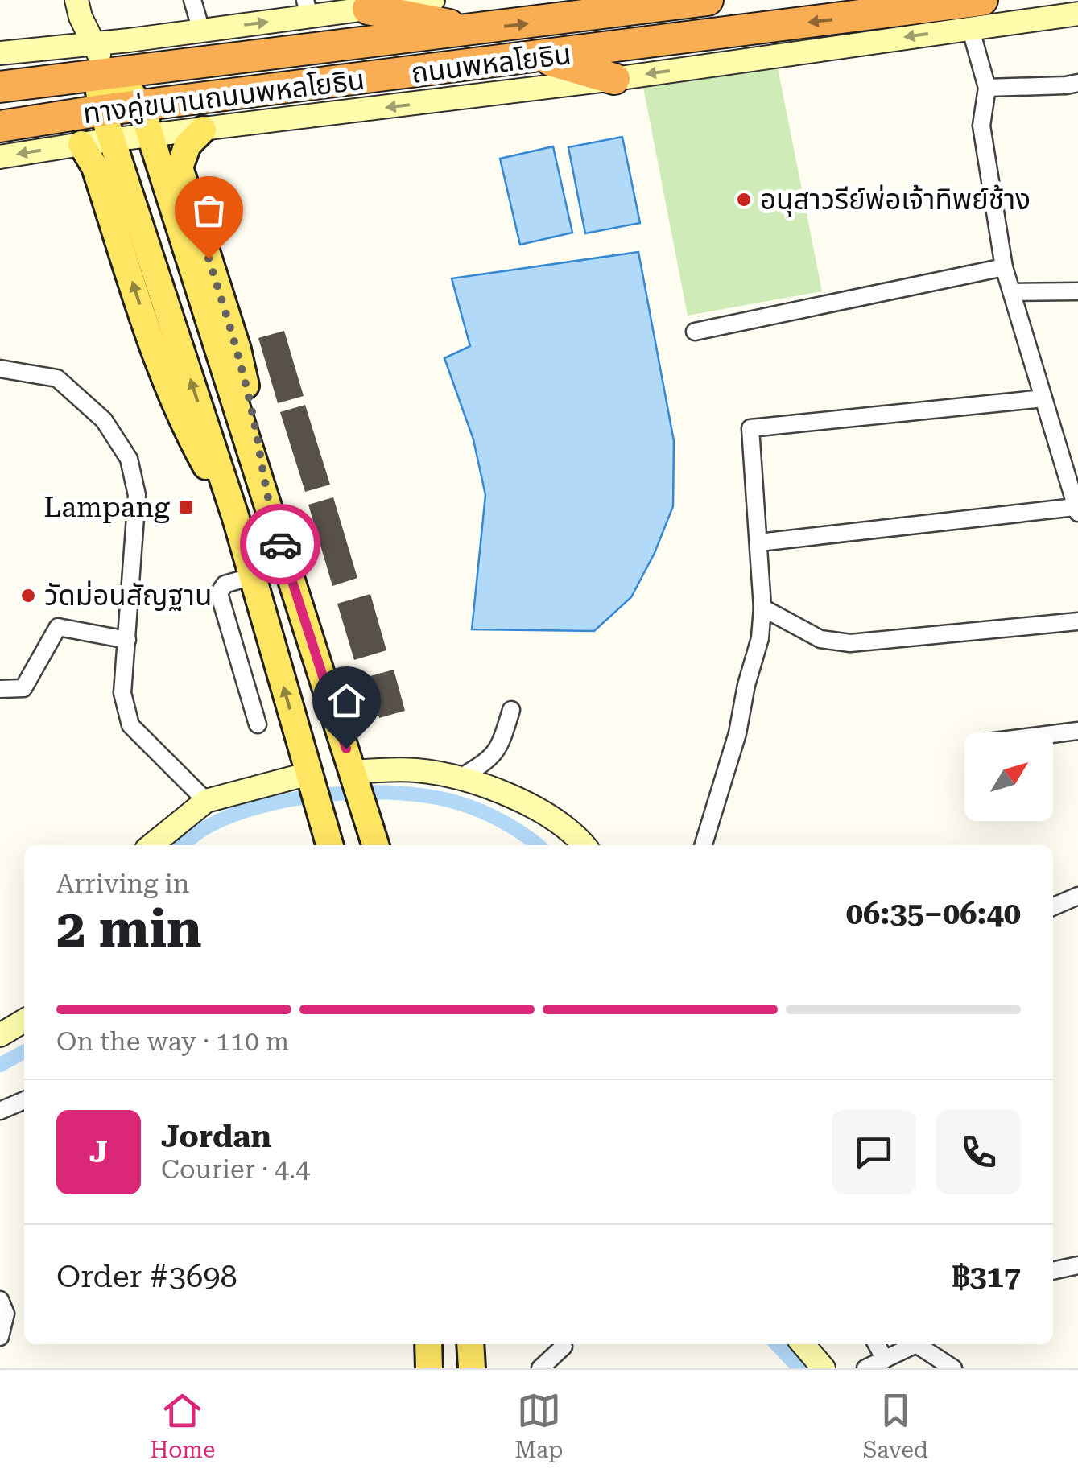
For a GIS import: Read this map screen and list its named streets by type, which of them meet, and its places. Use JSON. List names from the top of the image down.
{
  "streets": {
    "highway": ["ถนนพหลโยธิน"],
    "main road": ["ทางคู่ขนานถนนพหลโยธิน"]
  },
  "crossings": [
    ["ถนนพหลโยธิน", "ทางคู่ขนานถนนพหลโยธิน"]
  ],
  "places": {
    "other": ["อนุสาวรีย์พ่อเจ้าทิพย์ช้าง", "วัดม่อนสัญฐาน"],
    "transit": ["Lampang"]
  },
  "north": "top right",
  "page": {
    "heading": ["2 min", "Arriving in", "06:35–06:40"],
    "panel": [
      "Jordan",
      "Courier · 4.4",
      "Order #3698",
      "฿317"
    ],
    "bar": "On the way · 110 m",
    "round": "J",
    "tabs": ["Home", "Map", "Saved"]
  }
}
